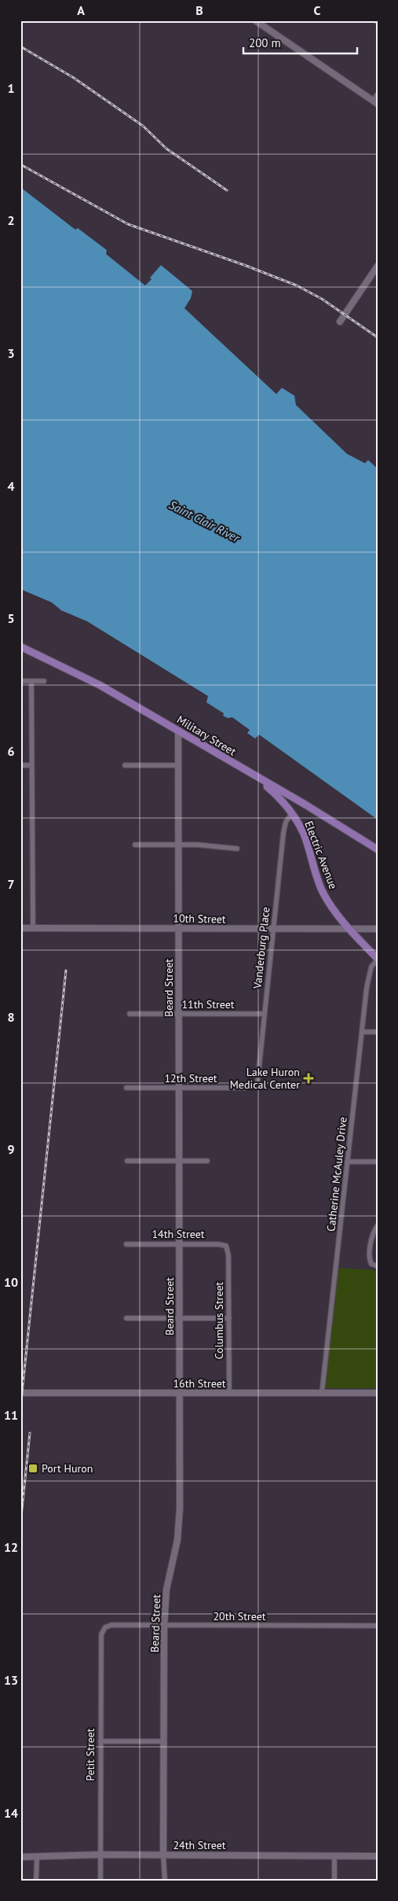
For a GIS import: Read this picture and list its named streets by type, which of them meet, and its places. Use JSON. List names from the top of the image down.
{
  "streets": {
    "main road": ["Military Street", "Electric Avenue"],
    "street": [
      "10th Street",
      "Vanderburg Place",
      "Beard Street",
      "11th Street",
      "12th Street",
      "Catherine McAuley Drive",
      "14th Street",
      "Columbus Street",
      "16th Street",
      "20th Street",
      "Petit Street",
      "24th Street"
    ]
  },
  "crossings": [
    ["Military Street", "Electric Avenue"],
    ["Military Street", "Beard Street"],
    ["Electric Avenue", "10th Street"],
    ["Electric Avenue", "Vanderburg Place"],
    ["Electric Avenue", "Catherine McAuley Drive"],
    ["10th Street", "Vanderburg Place"],
    ["10th Street", "Beard Street"],
    ["Vanderburg Place", "11th Street"],
    ["Vanderburg Place", "12th Street"],
    ["Beard Street", "11th Street"],
    ["Beard Street", "12th Street"],
    ["Beard Street", "14th Street"],
    ["Beard Street", "16th Street"],
    ["Beard Street", "20th Street"],
    ["Beard Street", "24th Street"],
    ["Catherine McAuley Drive", "16th Street"],
    ["14th Street", "Columbus Street"],
    ["Columbus Street", "16th Street"],
    ["20th Street", "Petit Street"],
    ["Petit Street", "24th Street"]
  ],
  "water": ["Saint Clair River"],
  "places": {
    "health": ["Lake Huron Medical Center"],
    "transit": ["Port Huron"]
  },
  "scale_bar": "200 m",
  "grid": {
    "columns": ["A", "B", "C"],
    "rows": [
      "1",
      "2",
      "3",
      "4",
      "5",
      "6",
      "7",
      "8",
      "9",
      "10",
      "11",
      "12",
      "13",
      "14"
    ]
  }
}
